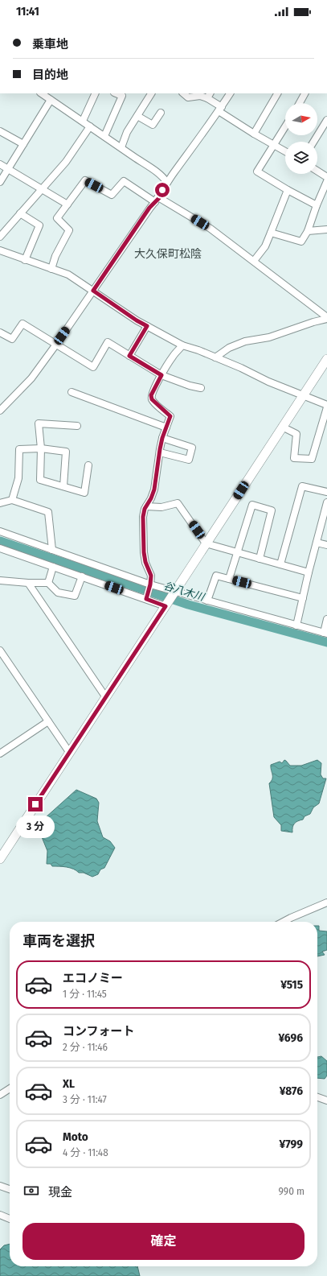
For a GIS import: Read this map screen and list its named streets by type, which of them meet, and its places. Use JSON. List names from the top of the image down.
{
  "districts": ["大久保町松陰"],
  "water": ["谷八木川"],
  "north": "right",
  "page": {
    "status": "11:41",
    "banner": ["乗車地", "目的地"],
    "bubble": "3 分",
    "heading": "車両を選択",
    "list": [
      {
        "name": "エコノミー",
        "note": "1 分 · 11:45",
        "value": "¥515"
      },
      {
        "name": "コンフォート",
        "note": "2 分 · 11:46",
        "value": "¥696"
      },
      {
        "name": "XL",
        "note": "3 分 · 11:47",
        "value": "¥876"
      },
      {
        "name": "Moto",
        "note": "4 分 · 11:48",
        "value": "¥799"
      }
    ],
    "pay": ["現金", "990 m"],
    "buttons": "確定"
  }
}
